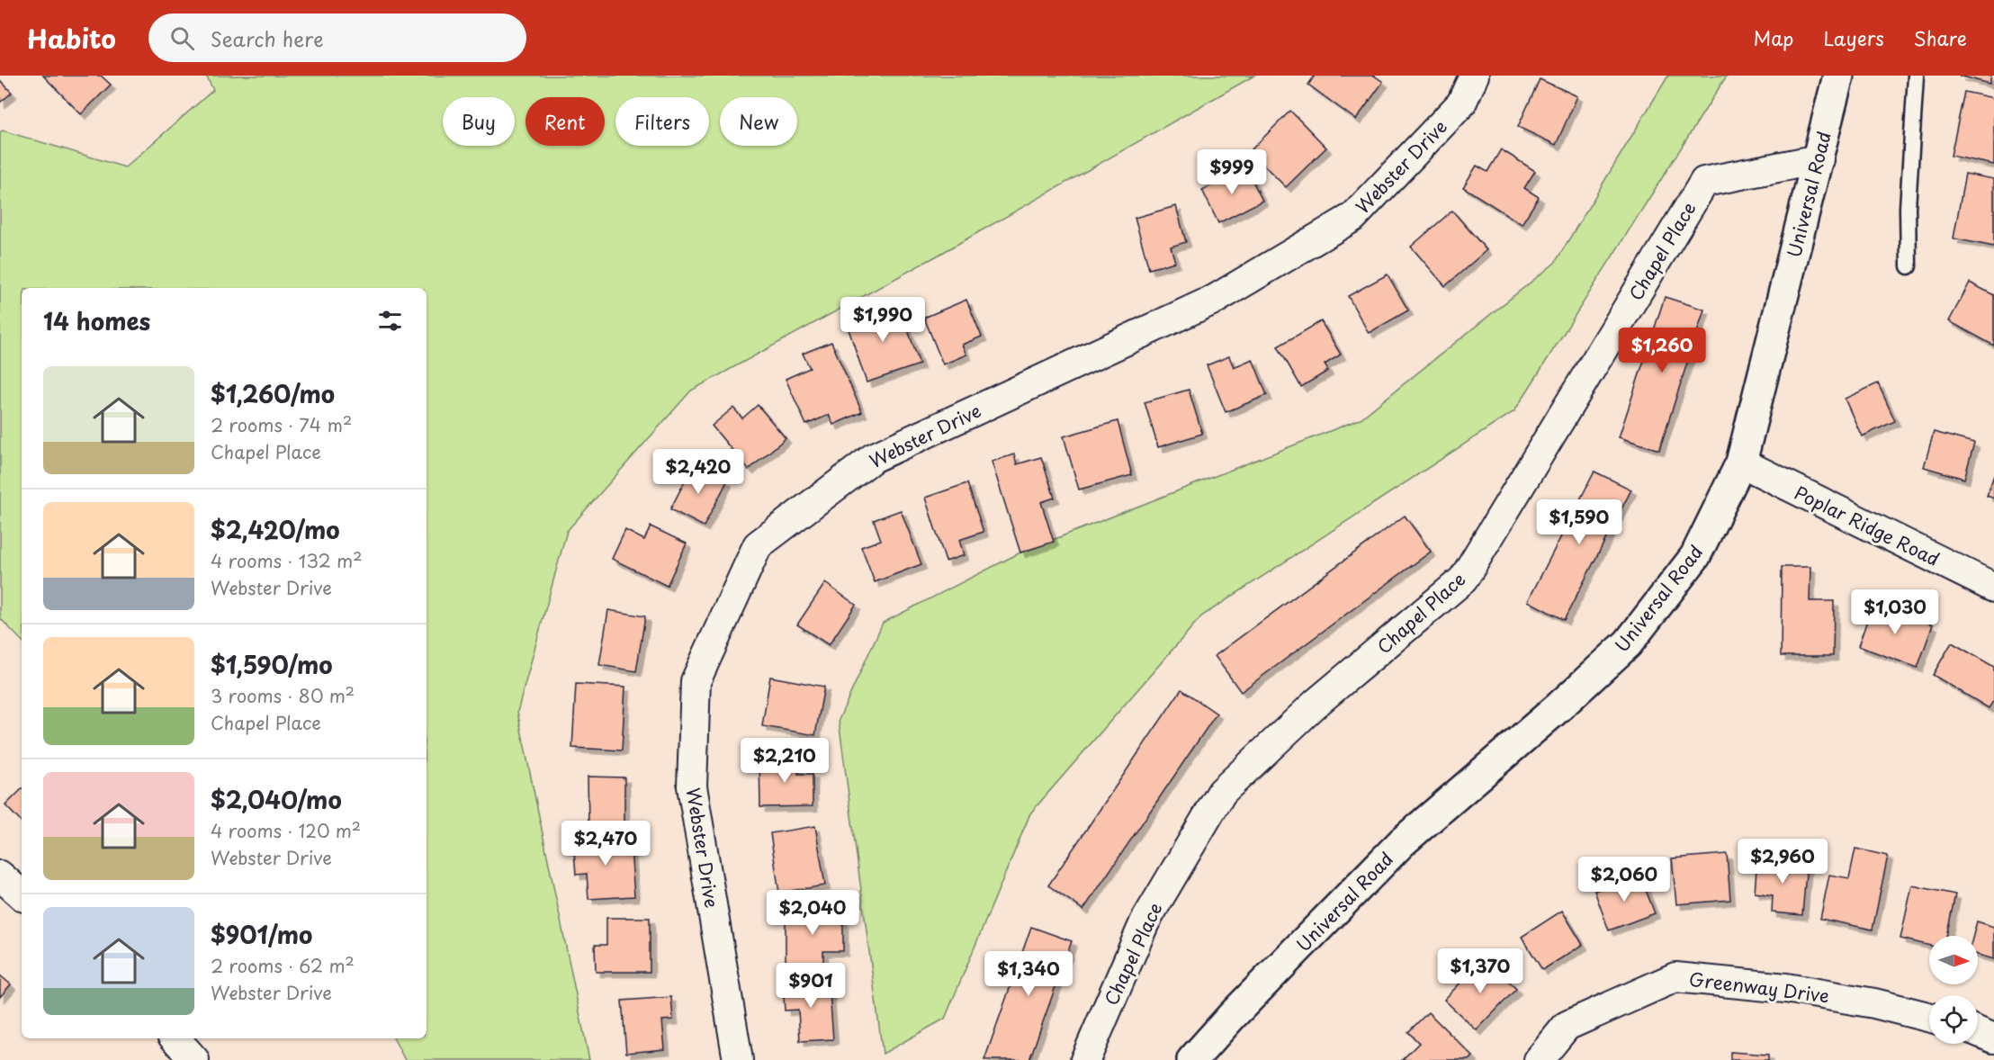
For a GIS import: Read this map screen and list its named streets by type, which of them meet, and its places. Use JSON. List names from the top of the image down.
{
  "streets": {
    "street": [
      "Webster Drive",
      "Universal Road",
      "Chapel Place",
      "Poplar Ridge Road",
      "Greenway Drive"
    ]
  },
  "crossings": [
    ["Universal Road", "Chapel Place"],
    ["Universal Road", "Poplar Ridge Road"]
  ],
  "north": "right",
  "page": {
    "header": "Habito",
    "search": "Search here",
    "nav": ["Map", "Layers", "Share"],
    "chip": [
      "Buy",
      "Rent",
      "Filters",
      "New"
    ],
    "price": [
      "$999",
      "$1,990",
      "$1,260",
      "$2,420",
      "$1,590",
      "$1,030",
      "$2,210",
      "$2,470",
      "$2,960",
      "$2,060",
      "$2,040",
      "$1,370",
      "$1,340",
      "$901"
    ],
    "heading": "14 homes",
    "list": [
      {
        "name": "$1,260/mo",
        "note": "2 rooms · 74 m² · Chapel Place"
      },
      {
        "name": "$2,420/mo",
        "note": "4 rooms · 132 m² · Webster Drive"
      },
      {
        "name": "$1,590/mo",
        "note": "3 rooms · 80 m² · Chapel Place"
      },
      {
        "name": "$2,040/mo",
        "note": "4 rooms · 120 m² · Webster Drive"
      },
      {
        "name": "$901/mo",
        "note": "2 rooms · 62 m² · Webster Drive"
      }
    ]
  }
}
